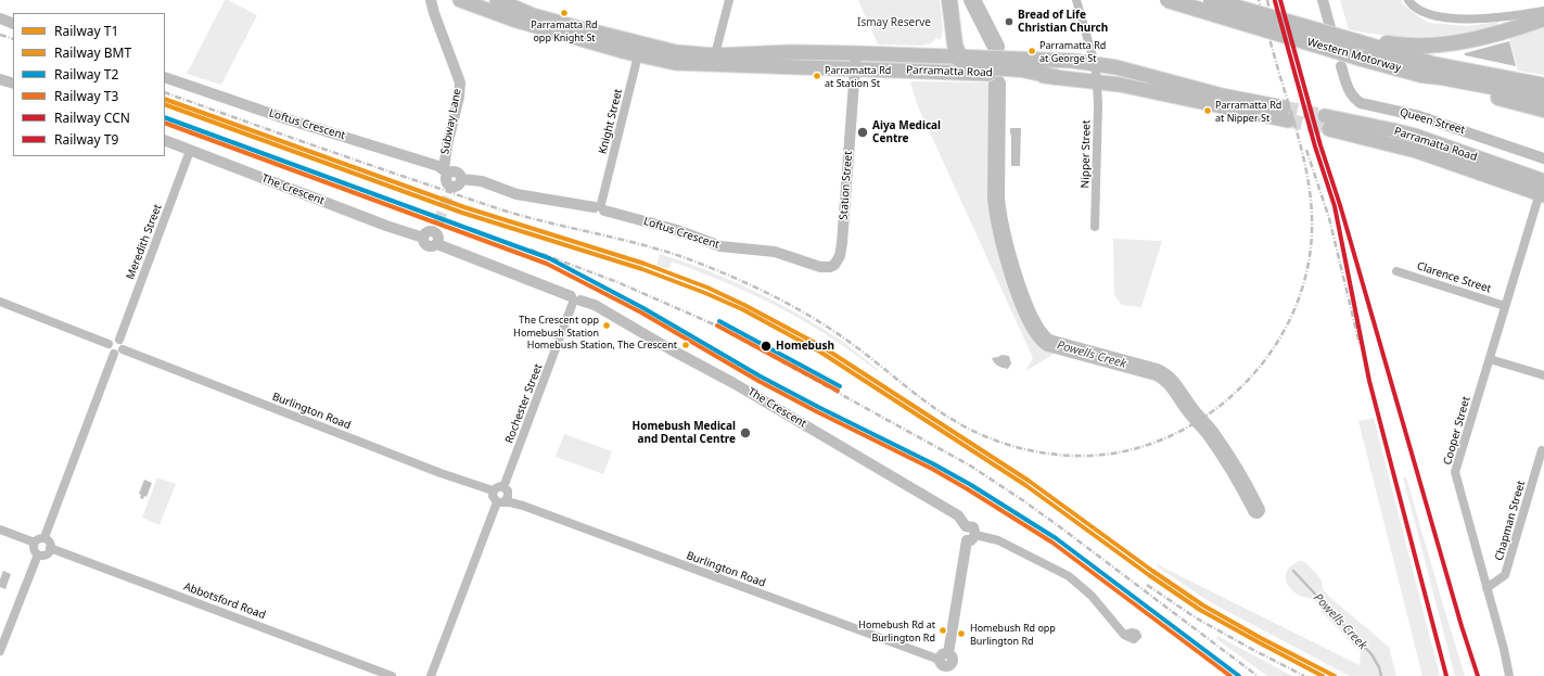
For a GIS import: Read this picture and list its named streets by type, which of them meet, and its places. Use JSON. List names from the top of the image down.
{
  "streets": {
    "highway": ["Western Motorway", "Parramatta Road"],
    "street": [
      "Subway Lane",
      "Knight Street",
      "Queen Street",
      "Loftus Crescent",
      "Nipper Street",
      "Station Street",
      "The Crescent",
      "Meredith Street",
      "Clarence Street",
      "Rochester Street",
      "Burlington Road",
      "Cooper Street",
      "Chapman Street",
      "Abbotsford Road"
    ]
  },
  "crossings": [
    ["Parramatta Road", "Knight Street"],
    ["Parramatta Road", "Nipper Street"],
    ["Parramatta Road", "Station Street"],
    ["Parramatta Road", "Cooper Street"],
    ["Subway Lane", "Loftus Crescent"],
    ["Knight Street", "Loftus Crescent"],
    ["Loftus Crescent", "Station Street"],
    ["The Crescent", "Meredith Street"],
    ["The Crescent", "Rochester Street"],
    ["Meredith Street", "Burlington Road"],
    ["Clarence Street", "Cooper Street"],
    ["Rochester Street", "Burlington Road"],
    ["Cooper Street", "Chapman Street"]
  ],
  "water": ["Powells Creek"],
  "parks": ["Ismay Reserve"],
  "places": [
    "Parramatta Rd opp Knight St",
    "Bread of Life Christian Church",
    "Parramatta Rd at George St",
    "Parramatta Rd at Station St",
    "Parramatta Rd at Nipper St",
    "Aiya Medical Centre",
    "The Crescent opp Homebush Station",
    "Homebush Station, The Crescent",
    "Homebush",
    "Homebush Medical and Dental Centre",
    "Homebush Rd at Burlington Rd",
    "Homebush Rd opp Burlington Rd"
  ],
  "lines": [
    "rail line CCN",
    "rail line T9",
    "rail line T1",
    "rail line BMT",
    "rail line T2",
    "rail line T3"
  ],
  "legend": [
    "Railway T1",
    "Railway BMT",
    "Railway T2",
    "Railway T3",
    "Railway CCN",
    "Railway T9"
  ]
}
